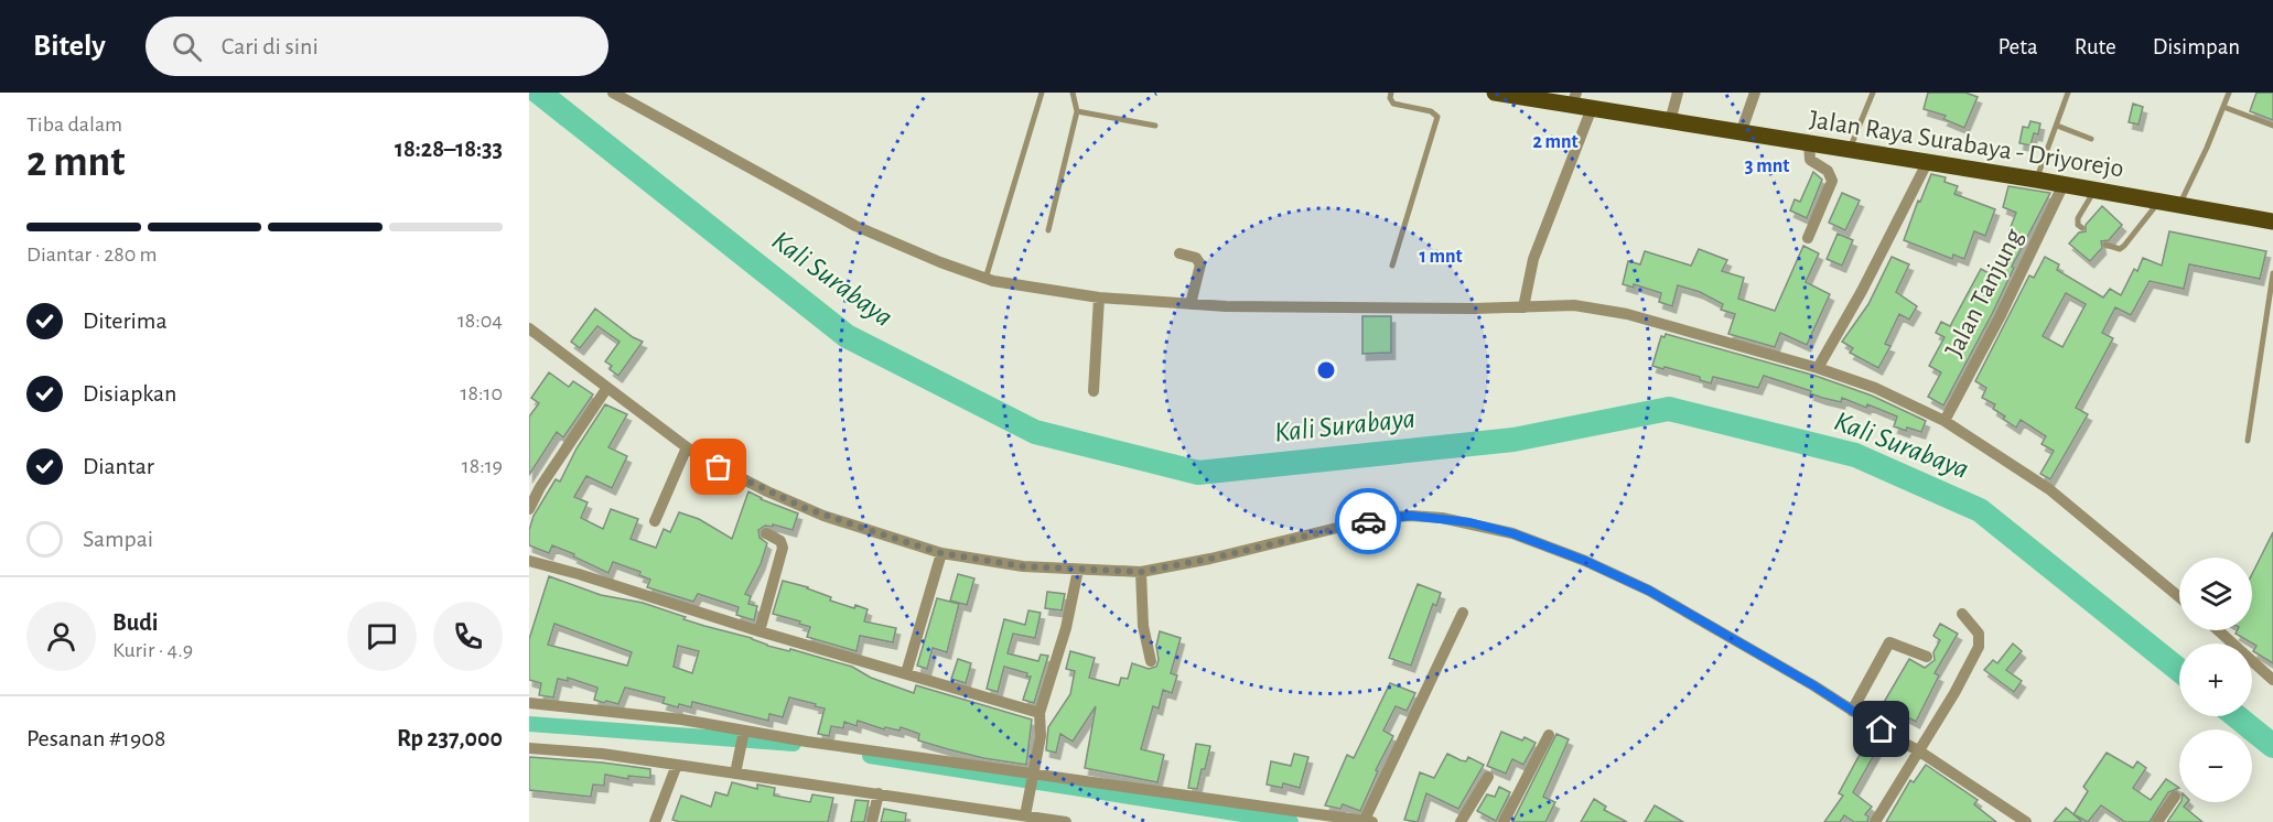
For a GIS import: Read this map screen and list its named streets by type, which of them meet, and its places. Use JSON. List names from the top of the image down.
{
  "streets": {
    "main road": ["Jalan Raya Surabaya - Driyorejo"],
    "street": ["Jalan Tanjung"]
  },
  "crossings": [
    ["Jalan Raya Surabaya - Driyorejo", "Jalan Tanjung"]
  ],
  "water": ["Kali Surabaya"],
  "page": {
    "header": "Bitely",
    "search": "Cari di sini",
    "nav": ["Peta", "Rute", "Disimpan"],
    "heading": ["2 mnt", "Tiba dalam", "18:28–18:33"],
    "panel": [
      "Budi",
      "Kurir · 4.9",
      "Pesanan #1908",
      "Rp 237,000"
    ],
    "bar": "Diantar · 280 m",
    "list": [
      ["Diterima", "18:04"],
      ["Disiapkan", "18:10"],
      ["Diantar", "18:19"],
      "Sampai"
    ],
    "map_buttons": ["+", "−"]
  },
  "rings": ["2 mnt", "3 mnt", "1 mnt"]
}
